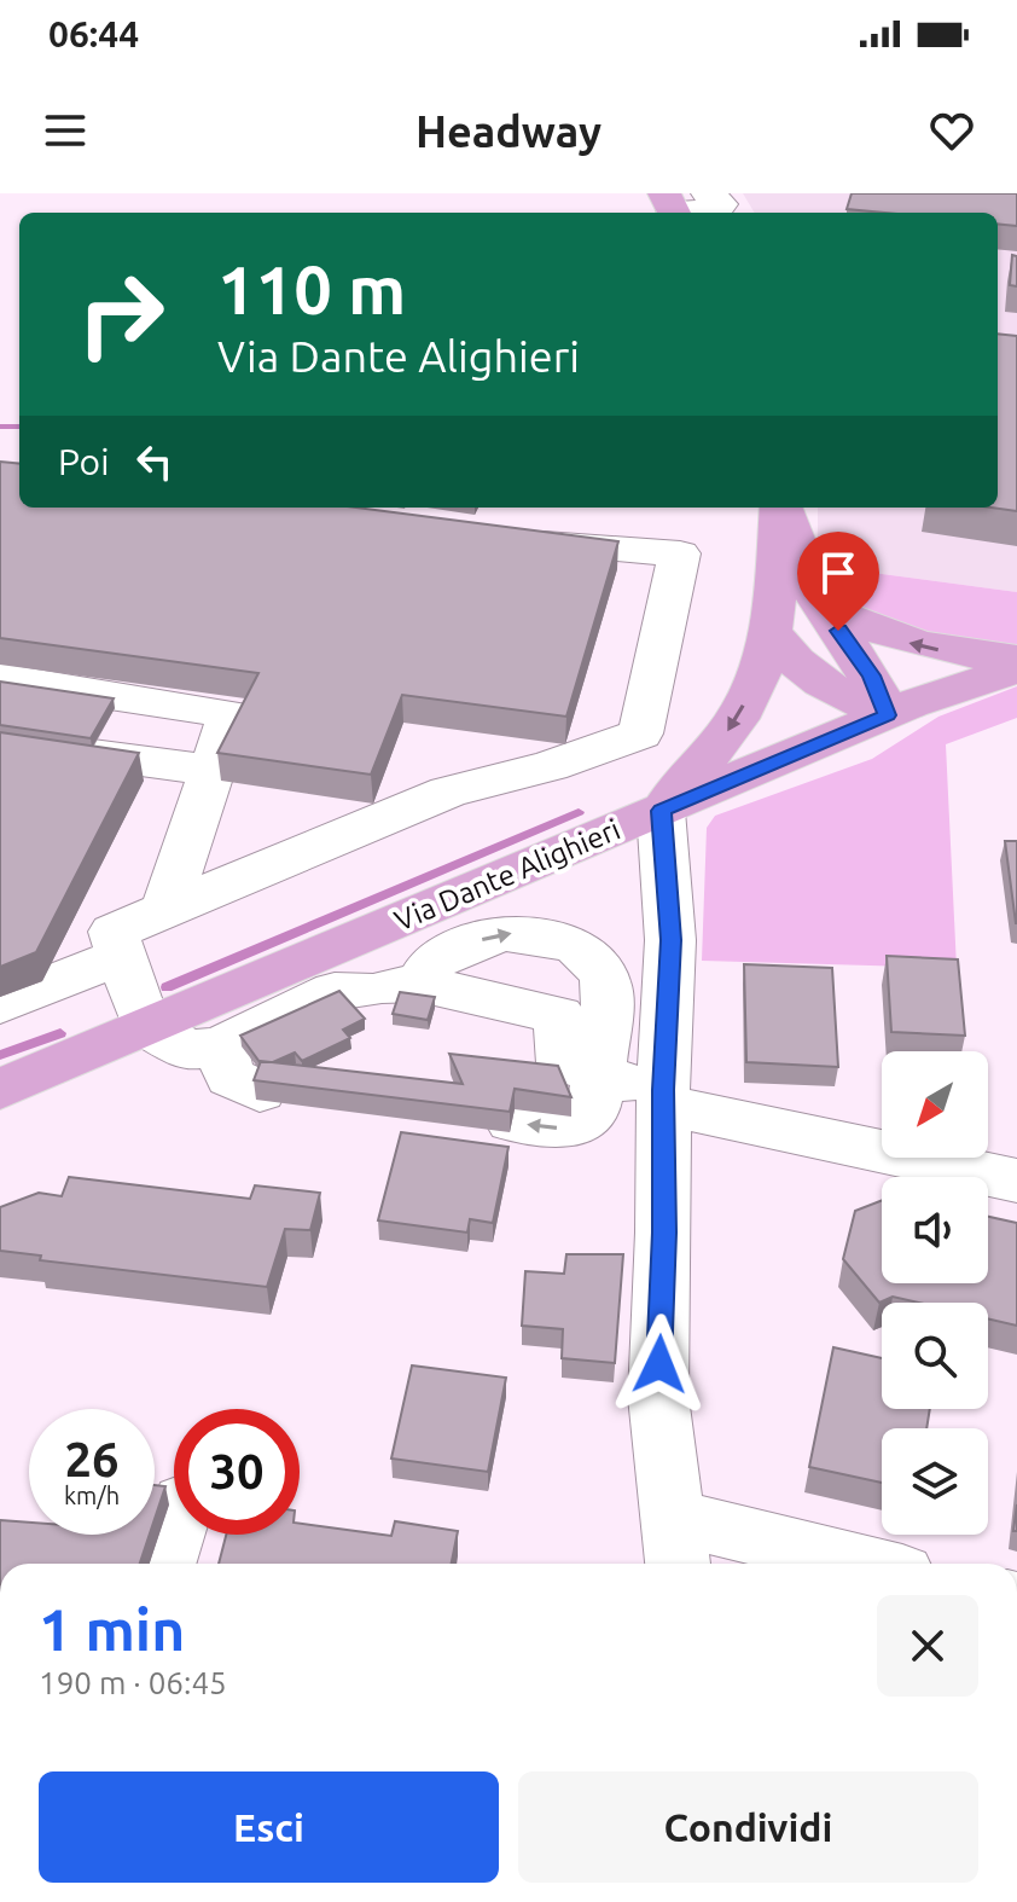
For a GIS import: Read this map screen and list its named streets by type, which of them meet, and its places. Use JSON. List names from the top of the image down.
{
  "streets": {
    "main road": ["Via Dante Alighieri"]
  },
  "north": "bottom left",
  "page": {
    "status": "06:44",
    "header": "Headway",
    "turn": ["110 m", "Via Dante Alighieri"],
    "then": "Poi",
    "speed": "26 km/h",
    "limit": "30",
    "heading": ["1 min", "190 m · 06:45"],
    "buttons": ["Esci", "Condividi"]
  }
}
